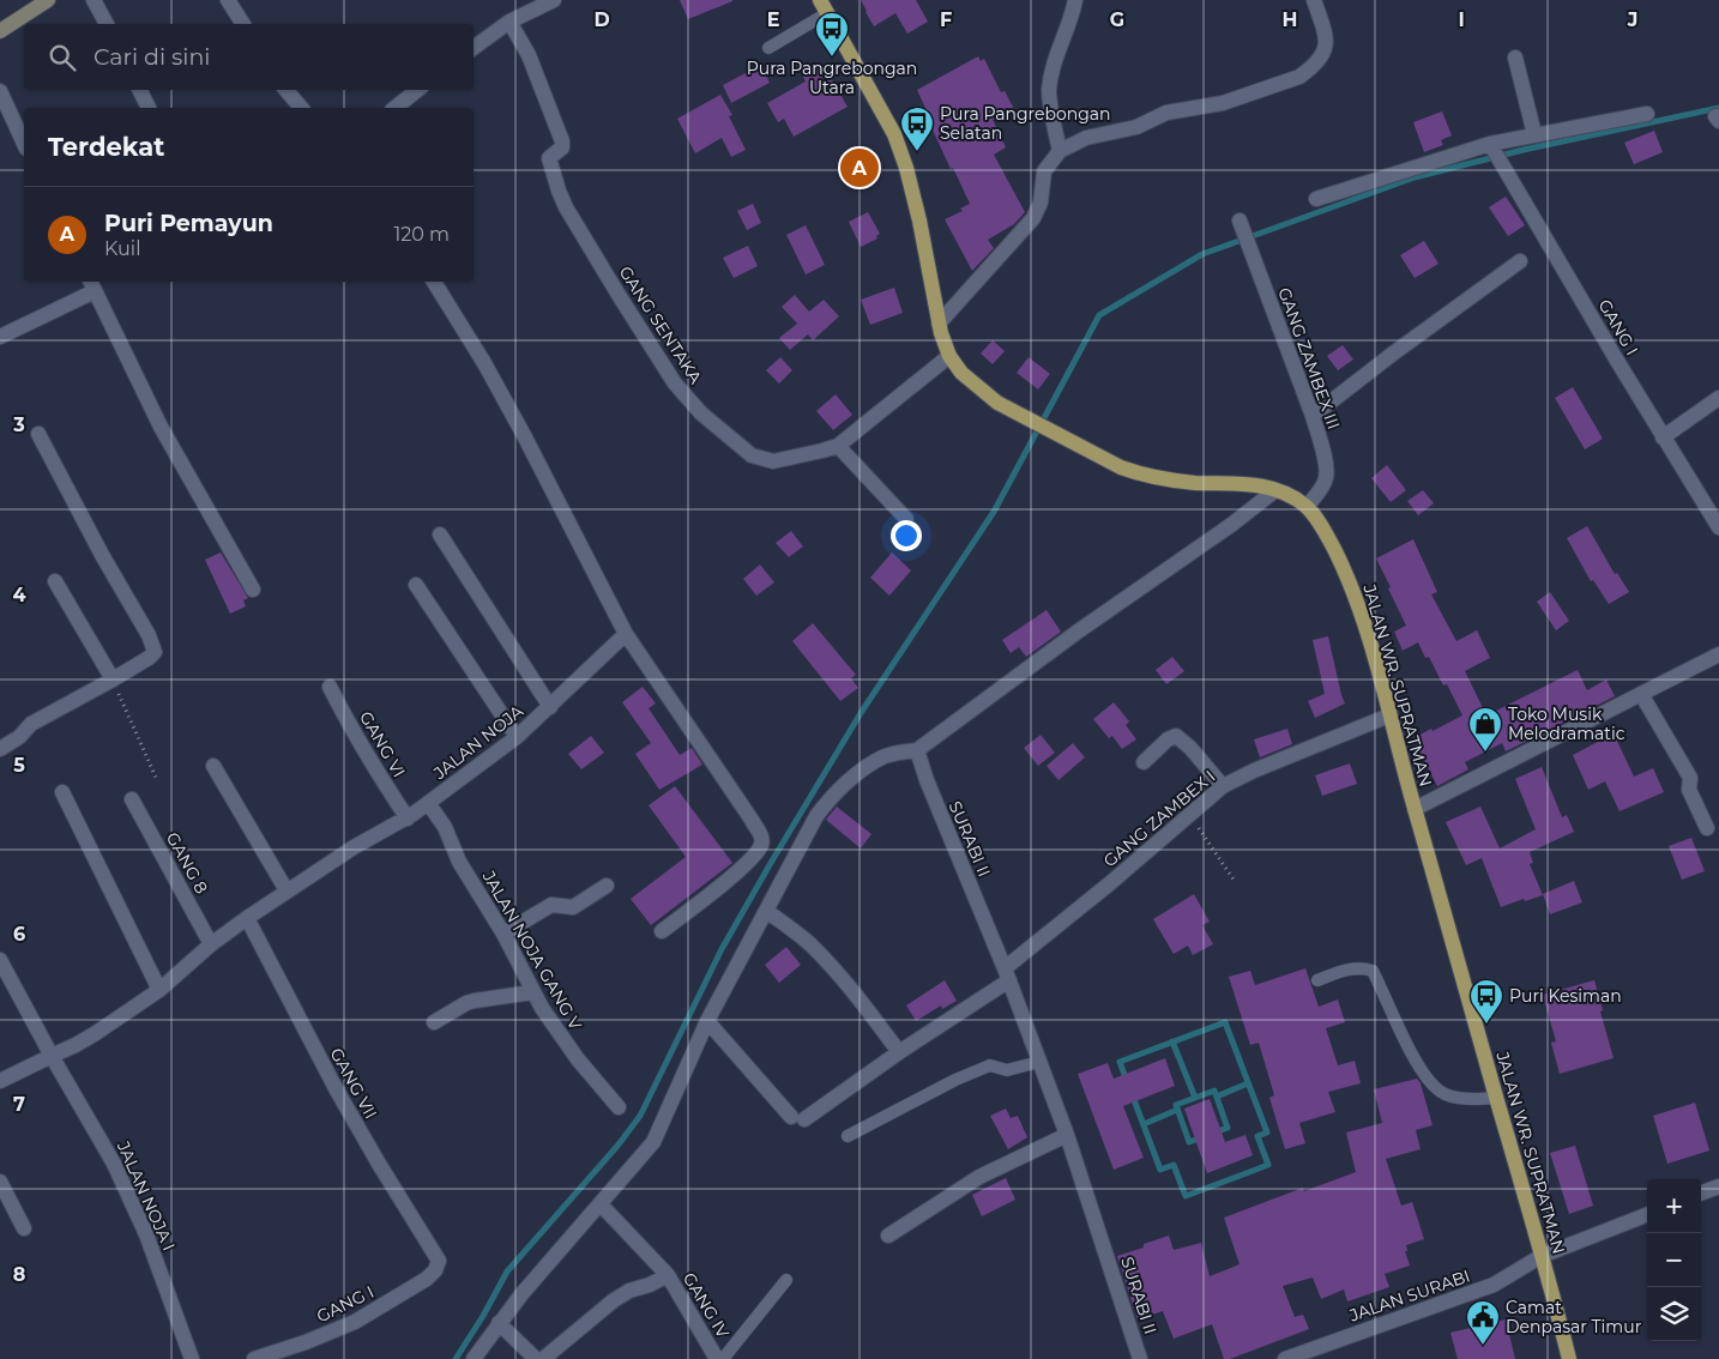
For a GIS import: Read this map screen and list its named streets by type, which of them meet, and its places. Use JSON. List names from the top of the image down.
{
  "streets": {
    "main road": ["JALAN WR. SUPRATMAN"],
    "street": [
      "GANG SENTAKA",
      "GANG I",
      "GANG ZAMBEX III",
      "JALAN NOJA",
      "GANG VI",
      "GANG ZAMBEX I",
      "SURABI II",
      "GANG 8",
      "JALAN NOJA GANG V",
      "GANG VII",
      "JALAN NOJA I",
      "JALAN SURABI",
      "GANG IV"
    ]
  },
  "crossings": [
    ["GANG SENTAKA", "JALAN WR. SUPRATMAN"],
    ["GANG I", "GANG VII"],
    ["GANG ZAMBEX III", "JALAN WR. SUPRATMAN"],
    ["JALAN WR. SUPRATMAN", "GANG ZAMBEX I"],
    ["JALAN WR. SUPRATMAN", "JALAN SURABI"],
    ["JALAN NOJA", "GANG VI"],
    ["JALAN NOJA", "GANG 8"],
    ["JALAN NOJA", "JALAN NOJA GANG V"],
    ["JALAN NOJA", "GANG VII"],
    ["JALAN NOJA", "JALAN NOJA I"],
    ["GANG ZAMBEX I", "SURABI II"]
  ],
  "places": {
    "bus stop": ["Pura Pangrebongan Utara", "Pura Pangrebongan Selatan", "Puri Kesiman"],
    "shop": ["Toko Musik Melodramatic"],
    "public building": ["Camat Denpasar Timur"]
  },
  "page": {
    "search": "Cari di sini",
    "heading": "Terdekat",
    "pins": "A",
    "list": [
      {
        "mark": "A",
        "name": "Puri Pemayun",
        "note": "Kuil",
        "value": "120 m"
      }
    ],
    "map_buttons": ["+", "−"]
  },
  "grid": {
    "columns": [
      "D",
      "E",
      "F",
      "G",
      "H",
      "I",
      "J"
    ],
    "rows": [
      "3",
      "4",
      "5",
      "6",
      "7",
      "8"
    ]
  }
}
